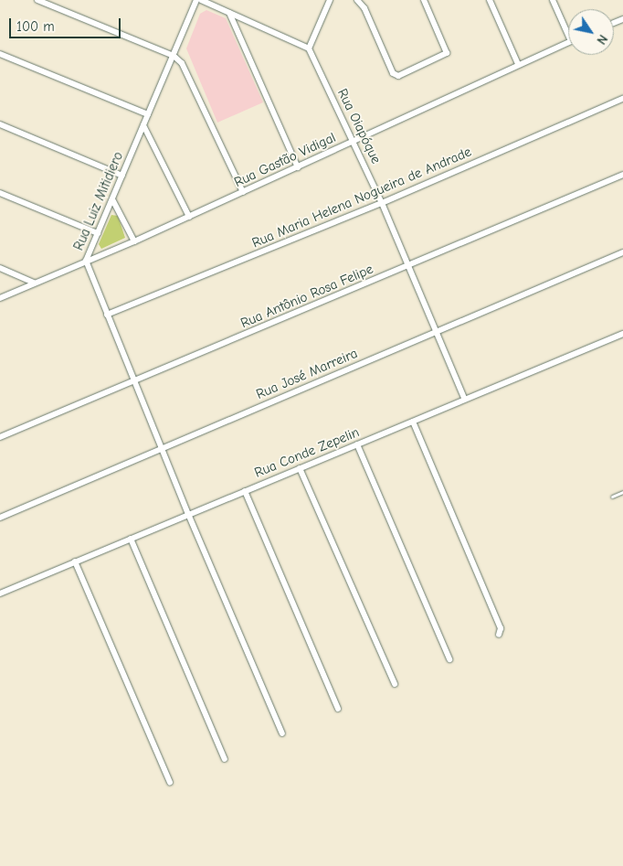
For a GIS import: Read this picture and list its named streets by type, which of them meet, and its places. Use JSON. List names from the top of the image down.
{
  "streets": {
    "street": [
      "Rua Oiapóque",
      "Rua Gastão Vidigal",
      "Rua Maria Helena Nogueira de Andrade",
      "Rua Luiz Mitidiero",
      "Rua Antônio Rosa Felipe",
      "Rua José Marreira",
      "Rua Conde Zepelin"
    ]
  },
  "crossings": [
    ["Rua Oiapóque", "Rua Gastão Vidigal"],
    ["Rua Oiapóque", "Rua Maria Helena Nogueira de Andrade"],
    ["Rua Oiapóque", "Rua Antônio Rosa Felipe"],
    ["Rua Oiapóque", "Rua José Marreira"],
    ["Rua Oiapóque", "Rua Conde Zepelin"],
    ["Rua Gastão Vidigal", "Rua Luiz Mitidiero"],
    ["Rua Maria Helena Nogueira de Andrade", "Rua Luiz Mitidiero"],
    ["Rua Luiz Mitidiero", "Rua Antônio Rosa Felipe"],
    ["Rua Luiz Mitidiero", "Rua José Marreira"],
    ["Rua Luiz Mitidiero", "Rua Conde Zepelin"]
  ],
  "scale_bar": "100 m",
  "north": "bottom right"
}
